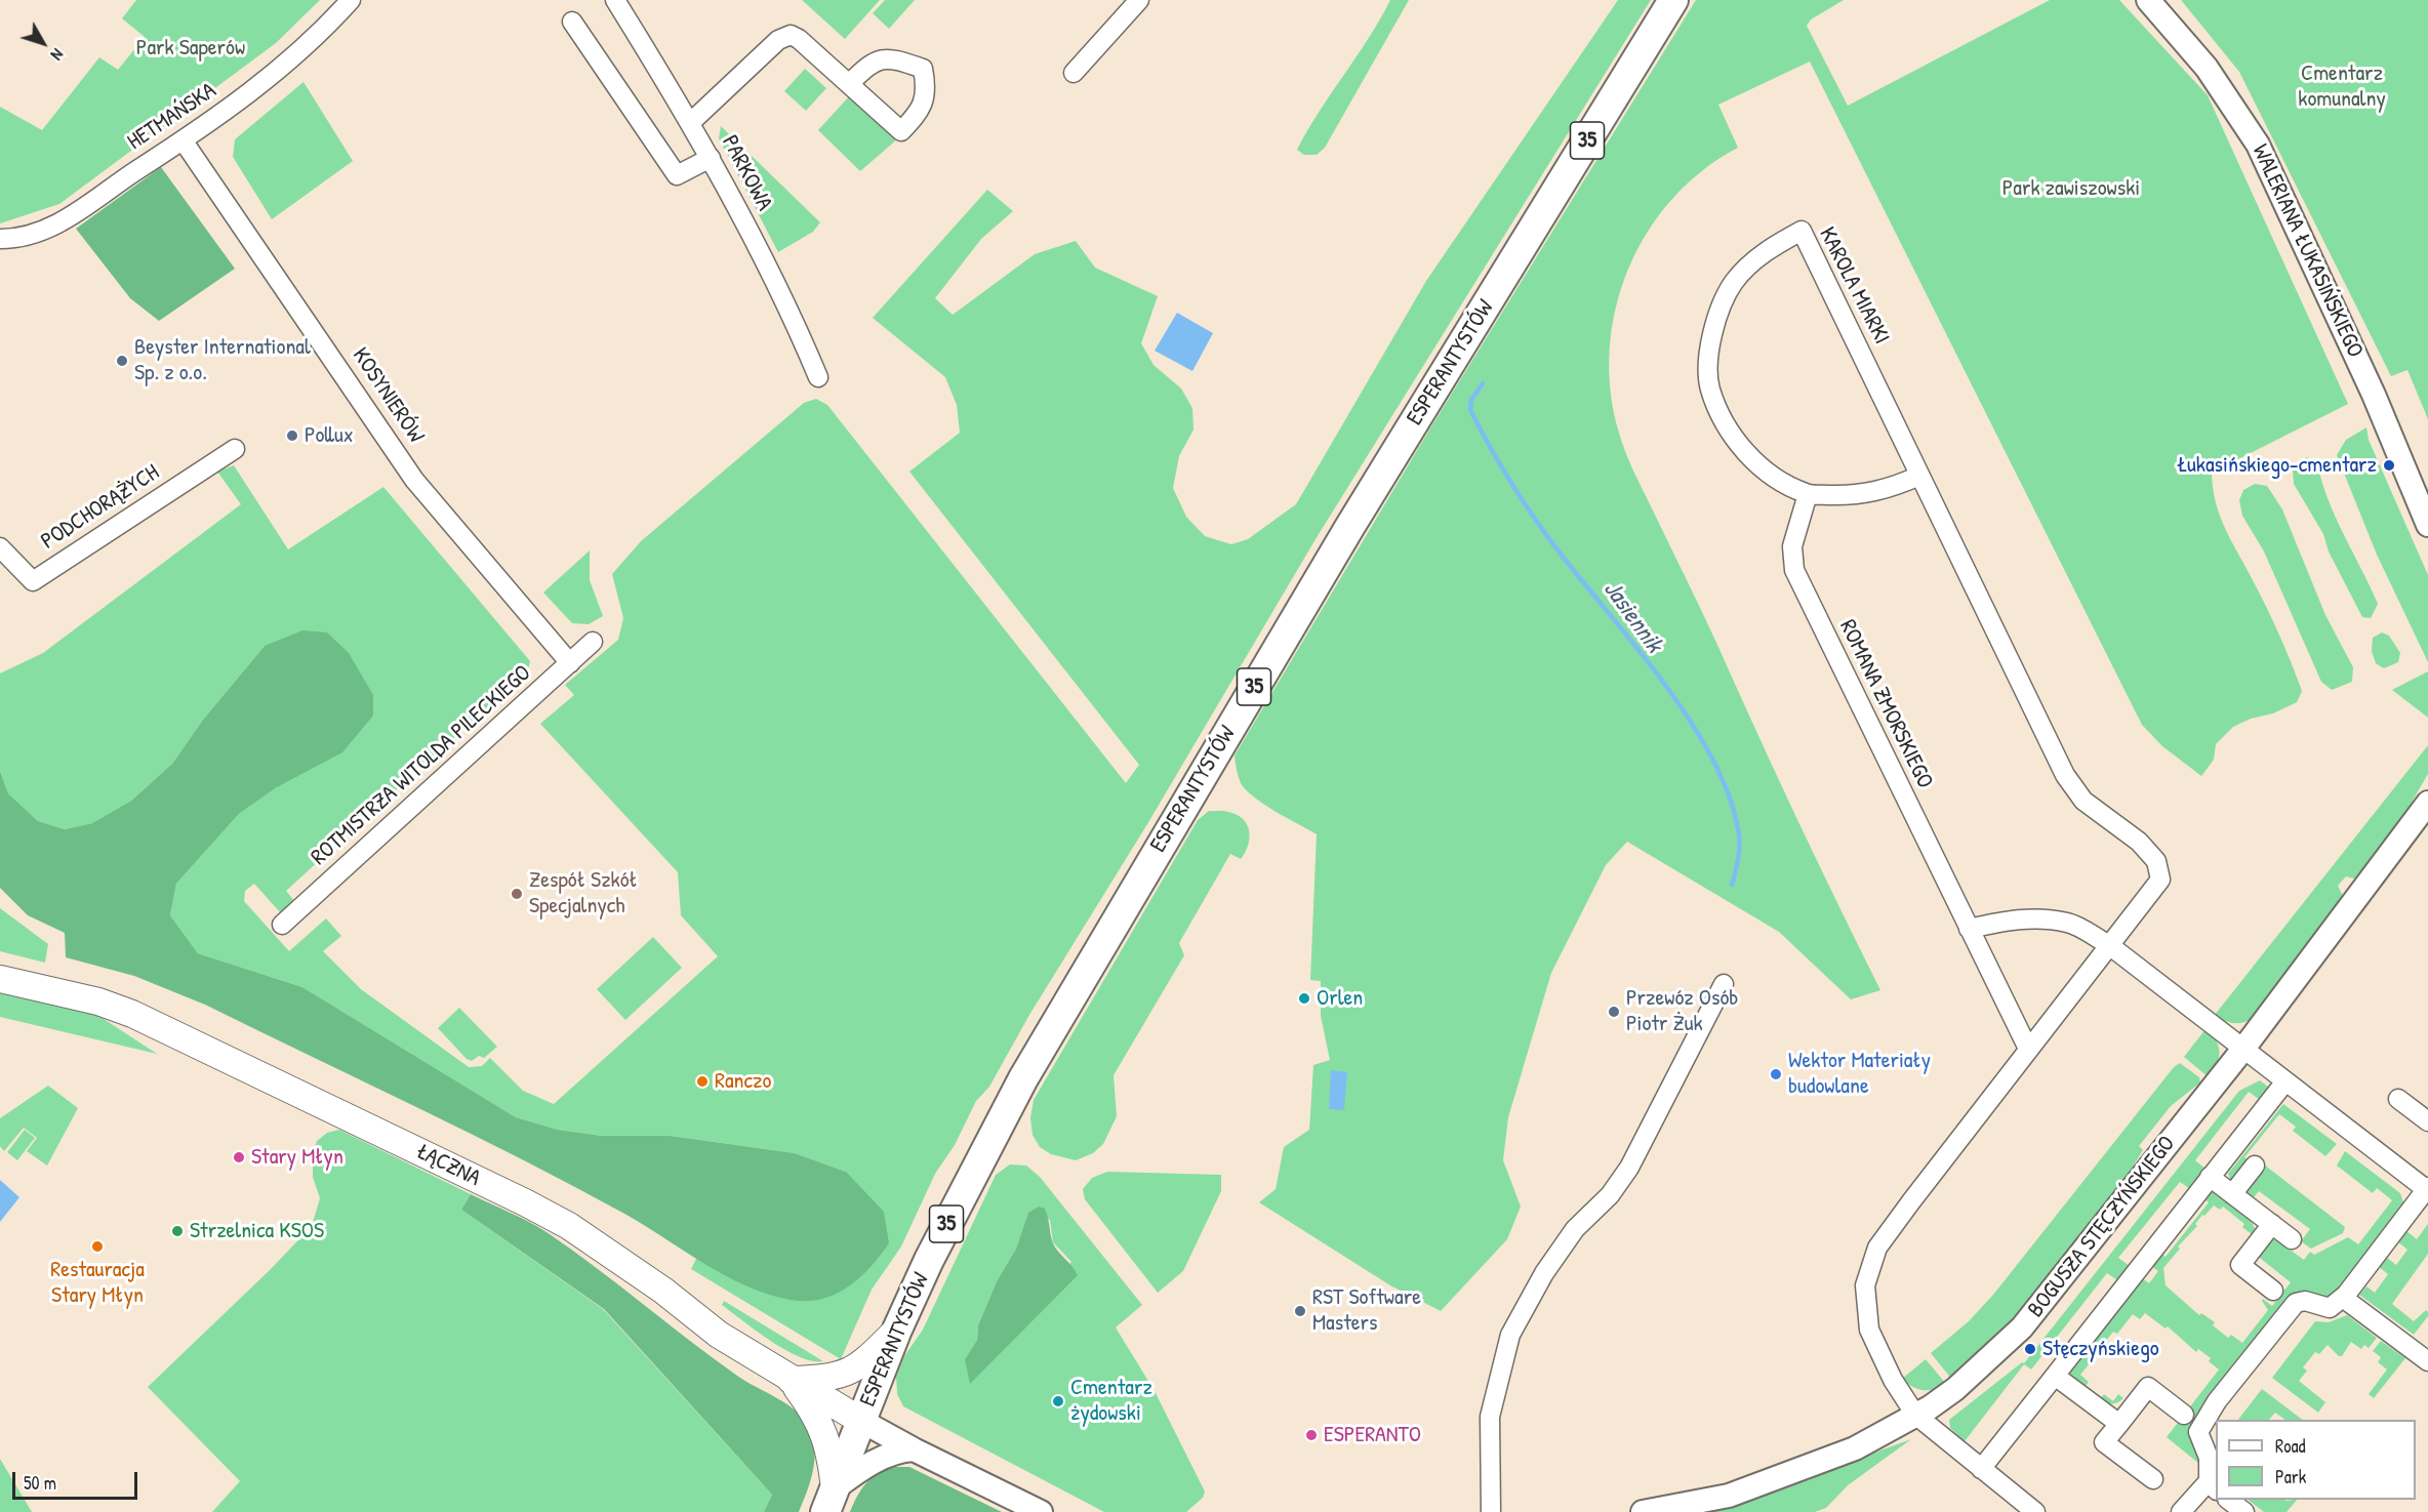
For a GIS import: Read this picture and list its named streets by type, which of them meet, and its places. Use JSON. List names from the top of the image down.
{
  "streets": {
    "main road": ["35", "ESPERANTYSTÓW", "ŁĄCZNA"],
    "street": [
      "HETMAŃSKA",
      "PARKOWA",
      "WALERIANA ŁUKASIŃSKIEGO",
      "KAROLA MIARKI",
      "KOSYNIERÓW",
      "PODCHORĄŻYCH",
      "ROMANA ZMORSKIEGO",
      "ROTMISTRZA WITOLDA PILECKIEGO",
      "BOGUSZA STĘCZYŃSKIEGO"
    ]
  },
  "crossings": [
    ["HETMAŃSKA", "KOSYNIERÓW"],
    ["KAROLA MIARKI", "ROMANA ZMORSKIEGO"],
    ["ESPERANTYSTÓW", "ŁĄCZNA"],
    ["KOSYNIERÓW", "ROTMISTRZA WITOLDA PILECKIEGO"]
  ],
  "water": ["Jasiennik"],
  "parks": ["Park Saperów", "Cmentarz komunalny", "Park zawiszowski"],
  "places": [
    "Beyster International Sp. z o.o.",
    "Pollux",
    "Łukasińskiego-cmentarz",
    "Zespół Szkół Specjalnych",
    "Orlen",
    "Przewóz Osób Piotr Żuk",
    "Wektor Materiały budowlane",
    "Ranczo",
    "Stary Młyn",
    "Strzelnica KSOS",
    "Restauracja Stary Młyn",
    "RST Software Masters",
    "Stęczyńskiego",
    "Cmentarz żydowski",
    "ESPERANTO"
  ],
  "legend": ["Road", "Park"],
  "scale_bar": "50 m",
  "north": "bottom right"
}
